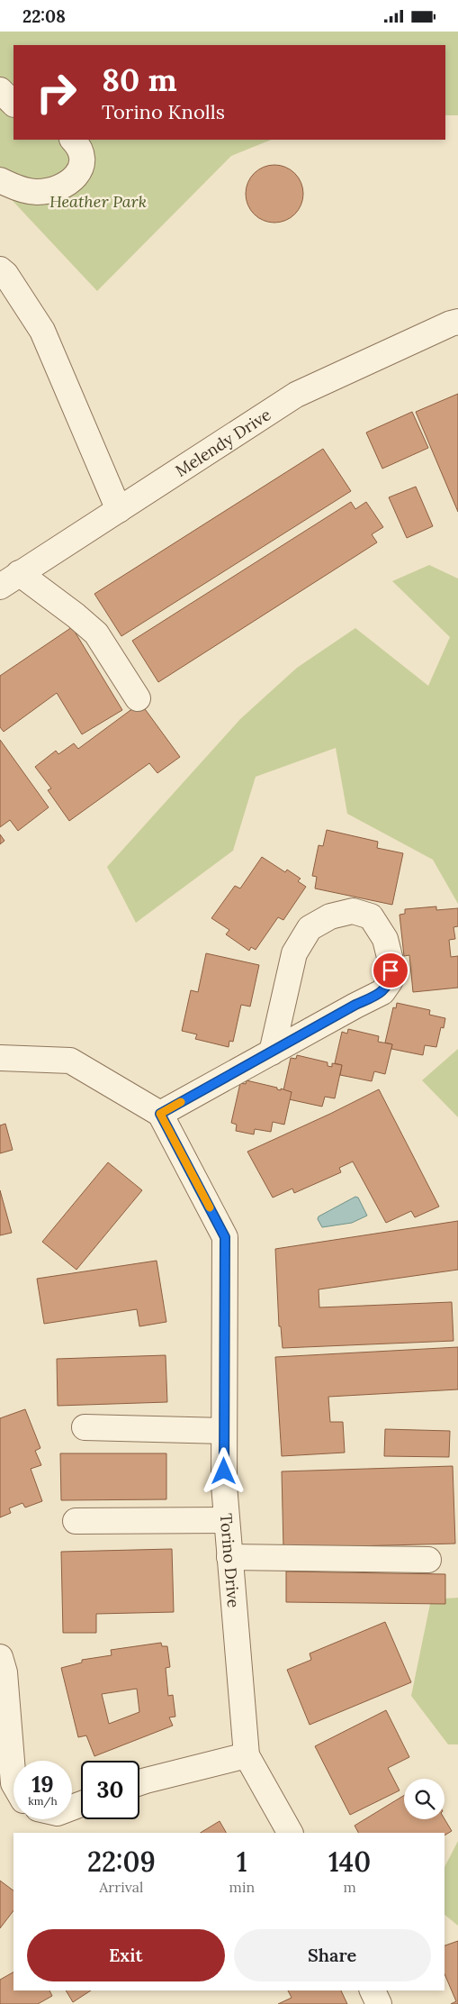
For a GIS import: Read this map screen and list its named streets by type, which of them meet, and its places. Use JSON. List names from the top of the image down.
{
  "streets": {
    "street": ["Melendy Drive", "Torino Drive"]
  },
  "parks": ["Heather Park"],
  "page": {
    "status": "22:08",
    "turn": ["80 m", "Torino Knolls"],
    "speed": "19 km/h",
    "limit": "30",
    "eta": [
      "22:09",
      "Arrival",
      "1",
      "min",
      "140",
      "m"
    ],
    "buttons": ["Exit", "Share"]
  }
}
